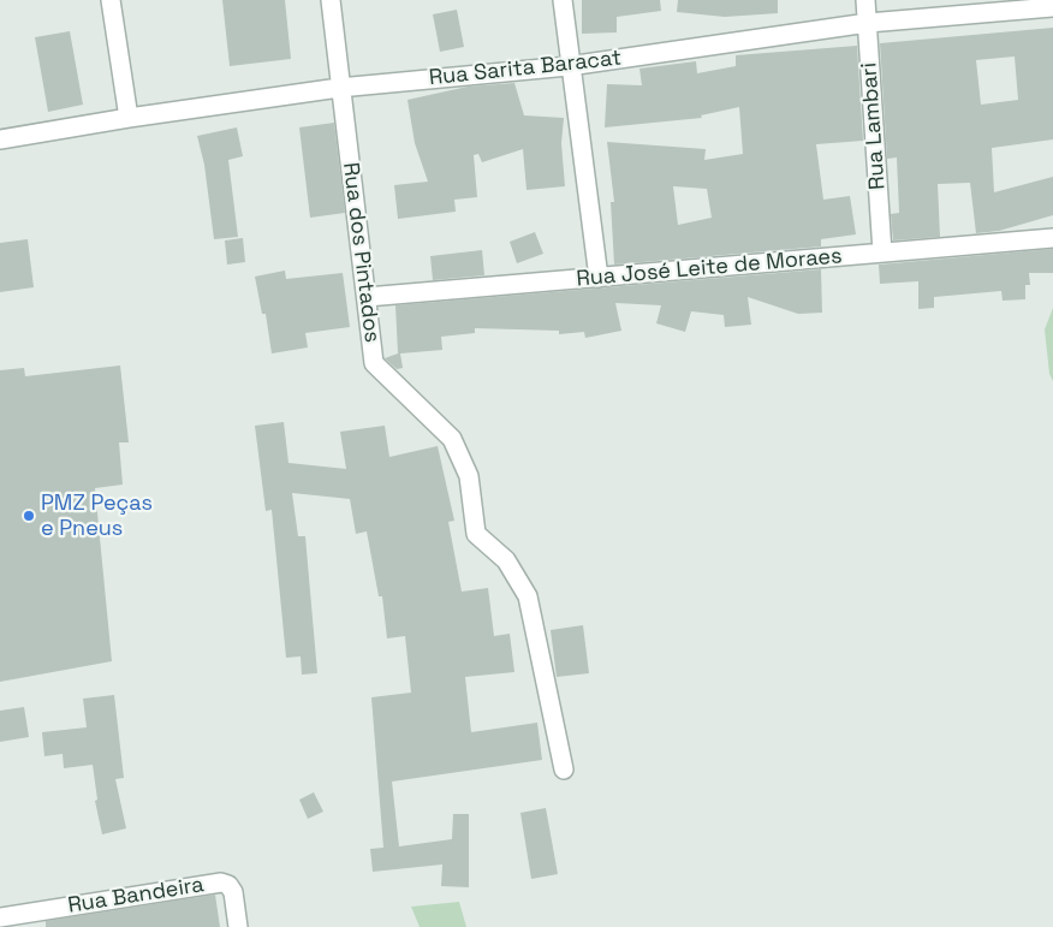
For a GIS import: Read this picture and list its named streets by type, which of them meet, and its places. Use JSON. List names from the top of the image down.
{
  "streets": {
    "street": [
      "Rua Sarita Baracat",
      "Rua Lambari",
      "Rua dos Pintados",
      "Rua José Leite de Moraes",
      "Rua Bandeira"
    ]
  },
  "crossings": [
    ["Rua Sarita Baracat", "Rua Lambari"],
    ["Rua Sarita Baracat", "Rua dos Pintados"],
    ["Rua Lambari", "Rua José Leite de Moraes"],
    ["Rua dos Pintados", "Rua José Leite de Moraes"]
  ],
  "places": ["PMZ Peças e Pneus"]
}
